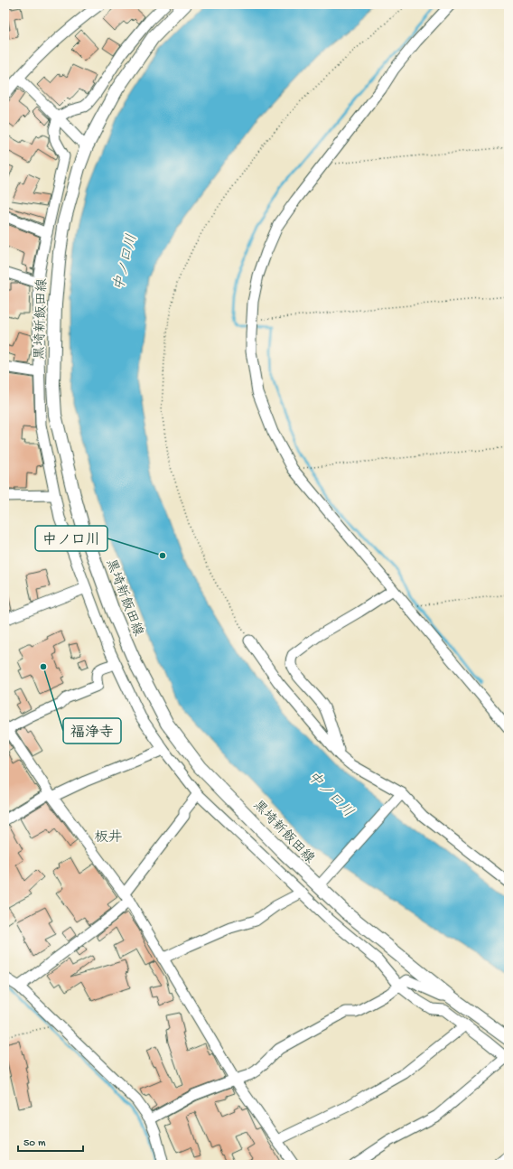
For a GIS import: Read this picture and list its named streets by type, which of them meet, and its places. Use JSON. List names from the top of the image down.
{
  "streets": {
    "main road": ["黒埼新飯田線"]
  },
  "districts": ["板井"],
  "water": ["中ノ口川"],
  "places": ["中ノ口川", "福浄寺"],
  "scale_bar": "50 m"
}
